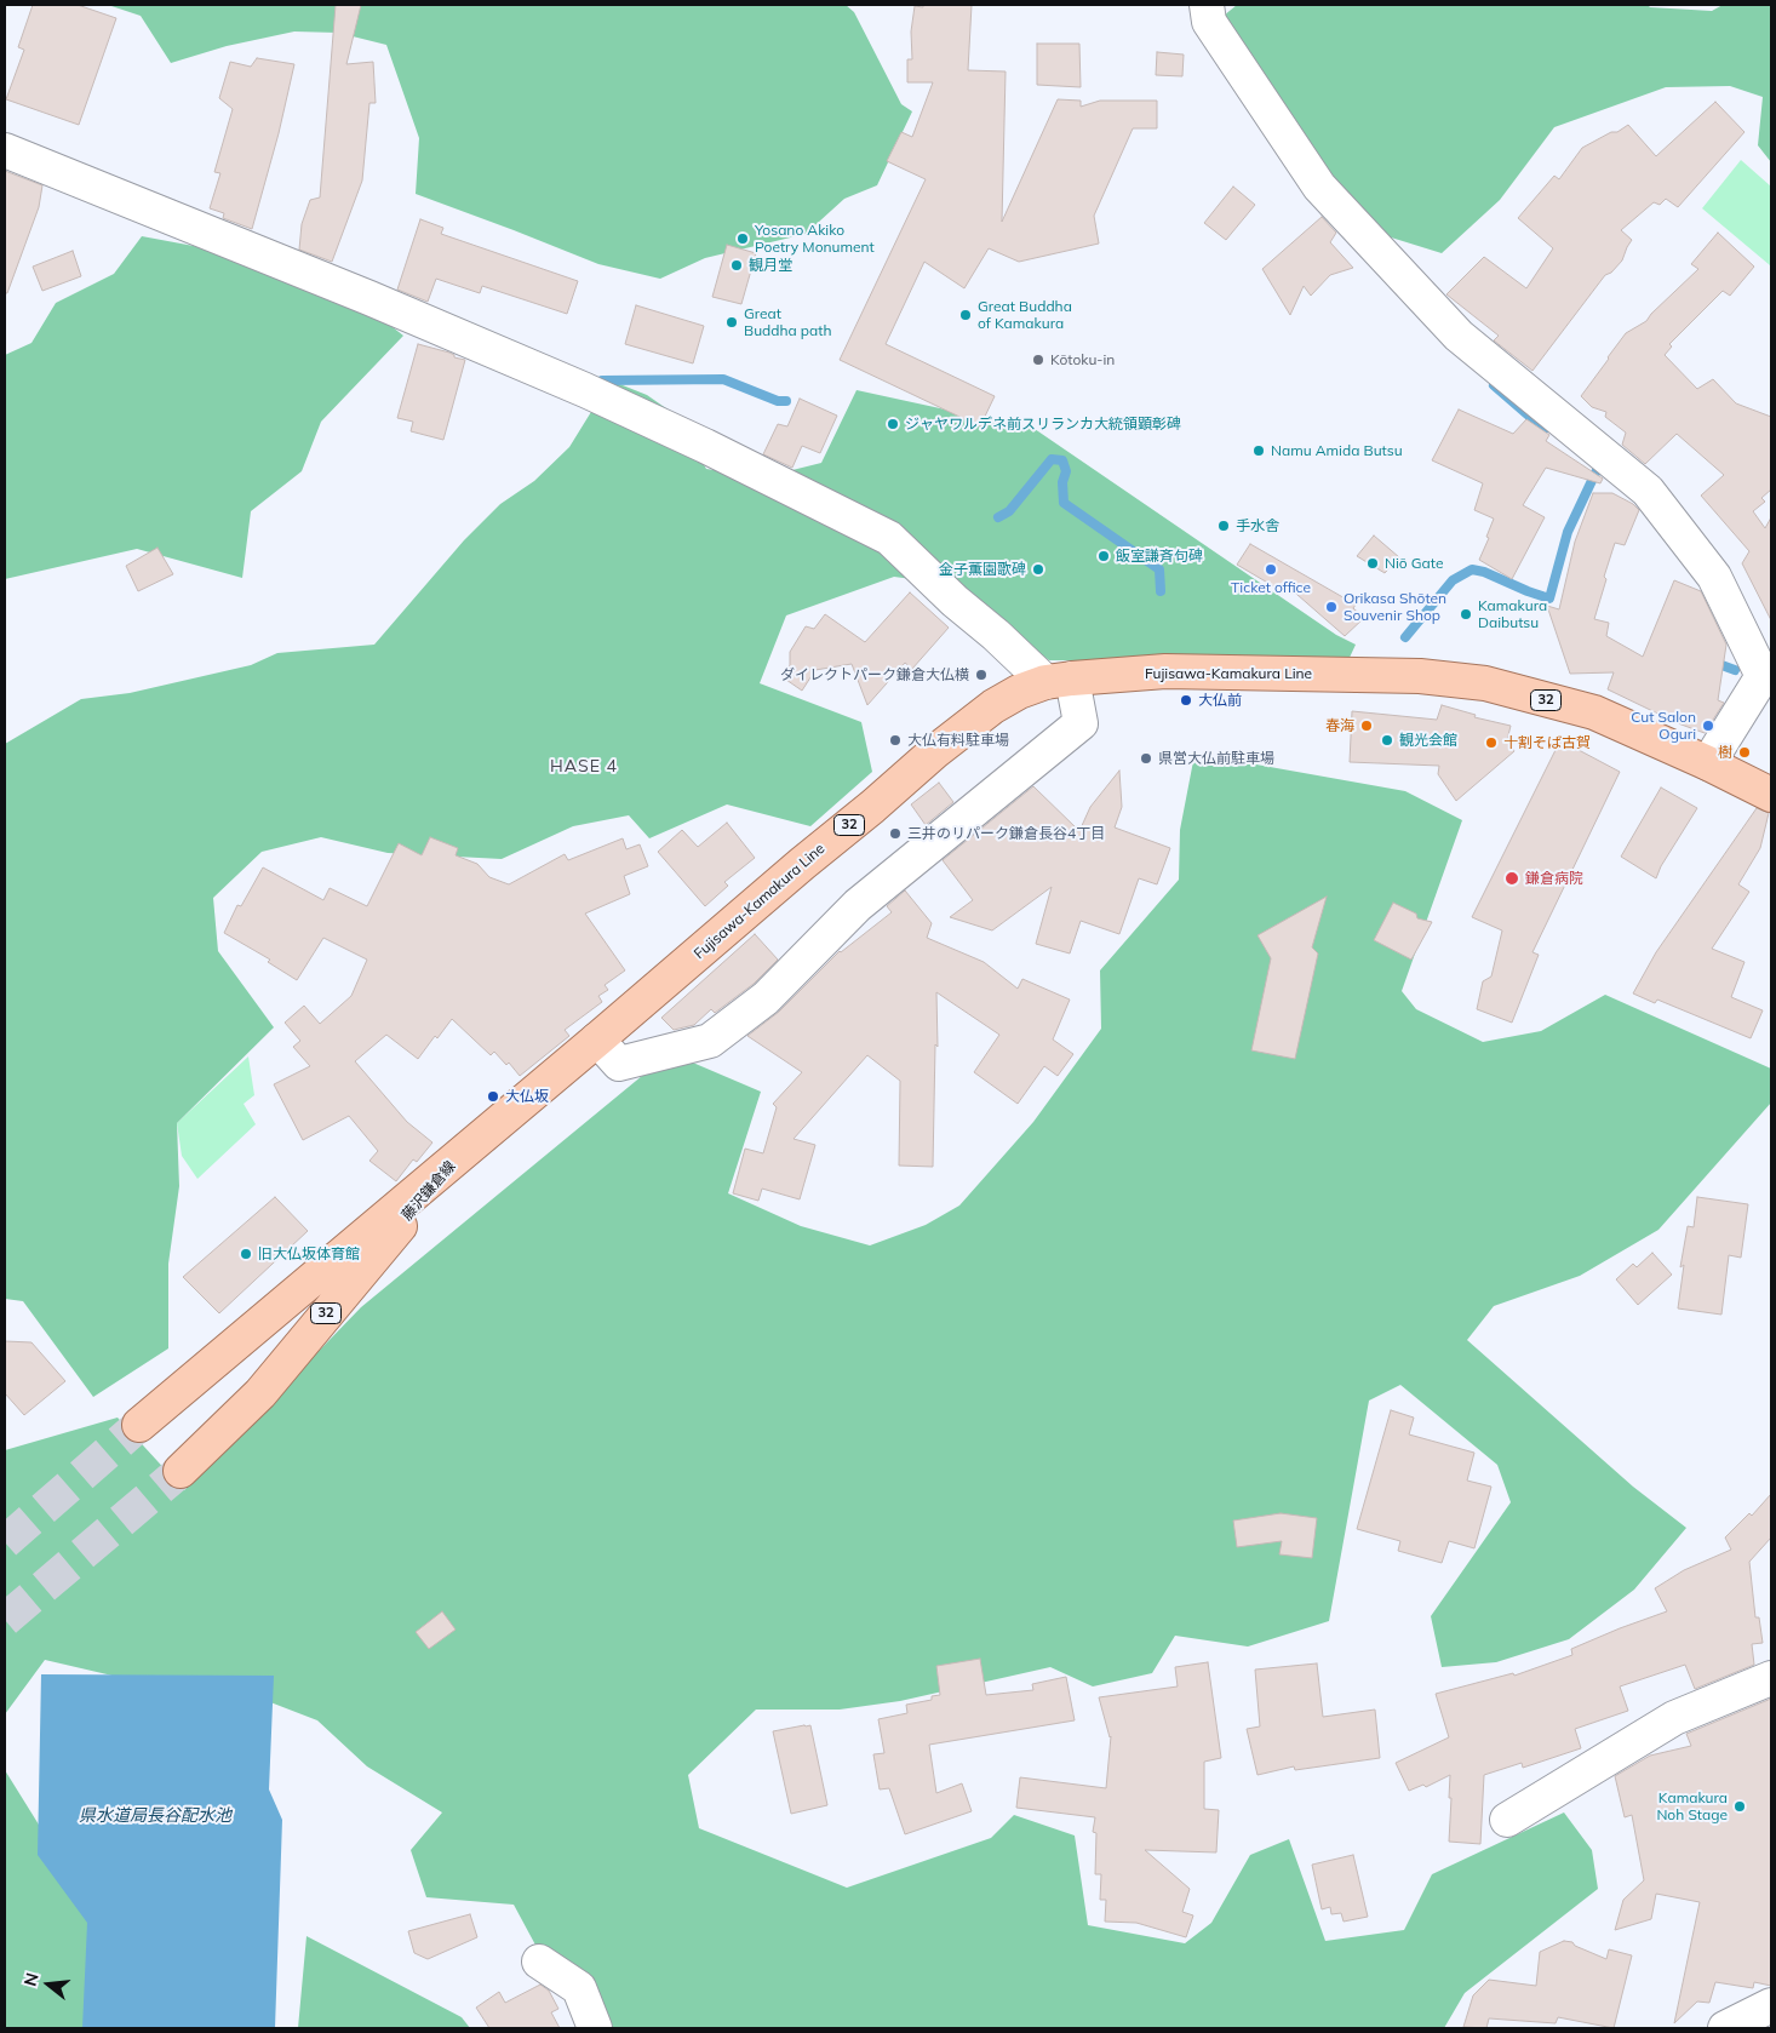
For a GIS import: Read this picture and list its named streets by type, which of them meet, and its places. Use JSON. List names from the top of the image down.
{
  "streets": {
    "main road": ["Fujisawa-Kamakura Line", "32", "藤沢鎌倉線"]
  },
  "crossings": [
    ["Fujisawa-Kamakura Line", "藤沢鎌倉線"]
  ],
  "districts": ["HASE 4"],
  "water": ["県水道局長谷配水池"],
  "places": [
    "Yosano Akiko Poetry Monument",
    "観月堂",
    "Great Buddha of Kamakura",
    "Great Buddha path",
    "Kōtoku-in",
    "ジャヤワルデネ前スリランカ大統領顕彰碑",
    "Namu Amida Butsu",
    "手水舎",
    "飯室謙斉句碑",
    "Niō Gate",
    "金子薫園歌碑",
    "Ticket office",
    "Orikasa Shōten Souvenir Shop",
    "Kamakura Daibutsu",
    "ダイレクトパーク鎌倉大仏横",
    "大仏前",
    "春海",
    "Cut Salon Oguri",
    "大仏有料駐車場",
    "観光会館",
    "十割そば古賀",
    "樹",
    "県営大仏前駐車場",
    "三井のリパーク鎌倉長谷4丁目",
    "鎌倉病院",
    "大仏坂",
    "旧大仏坂体育館",
    "Kamakura Noh Stage"
  ],
  "north": "left"
}
